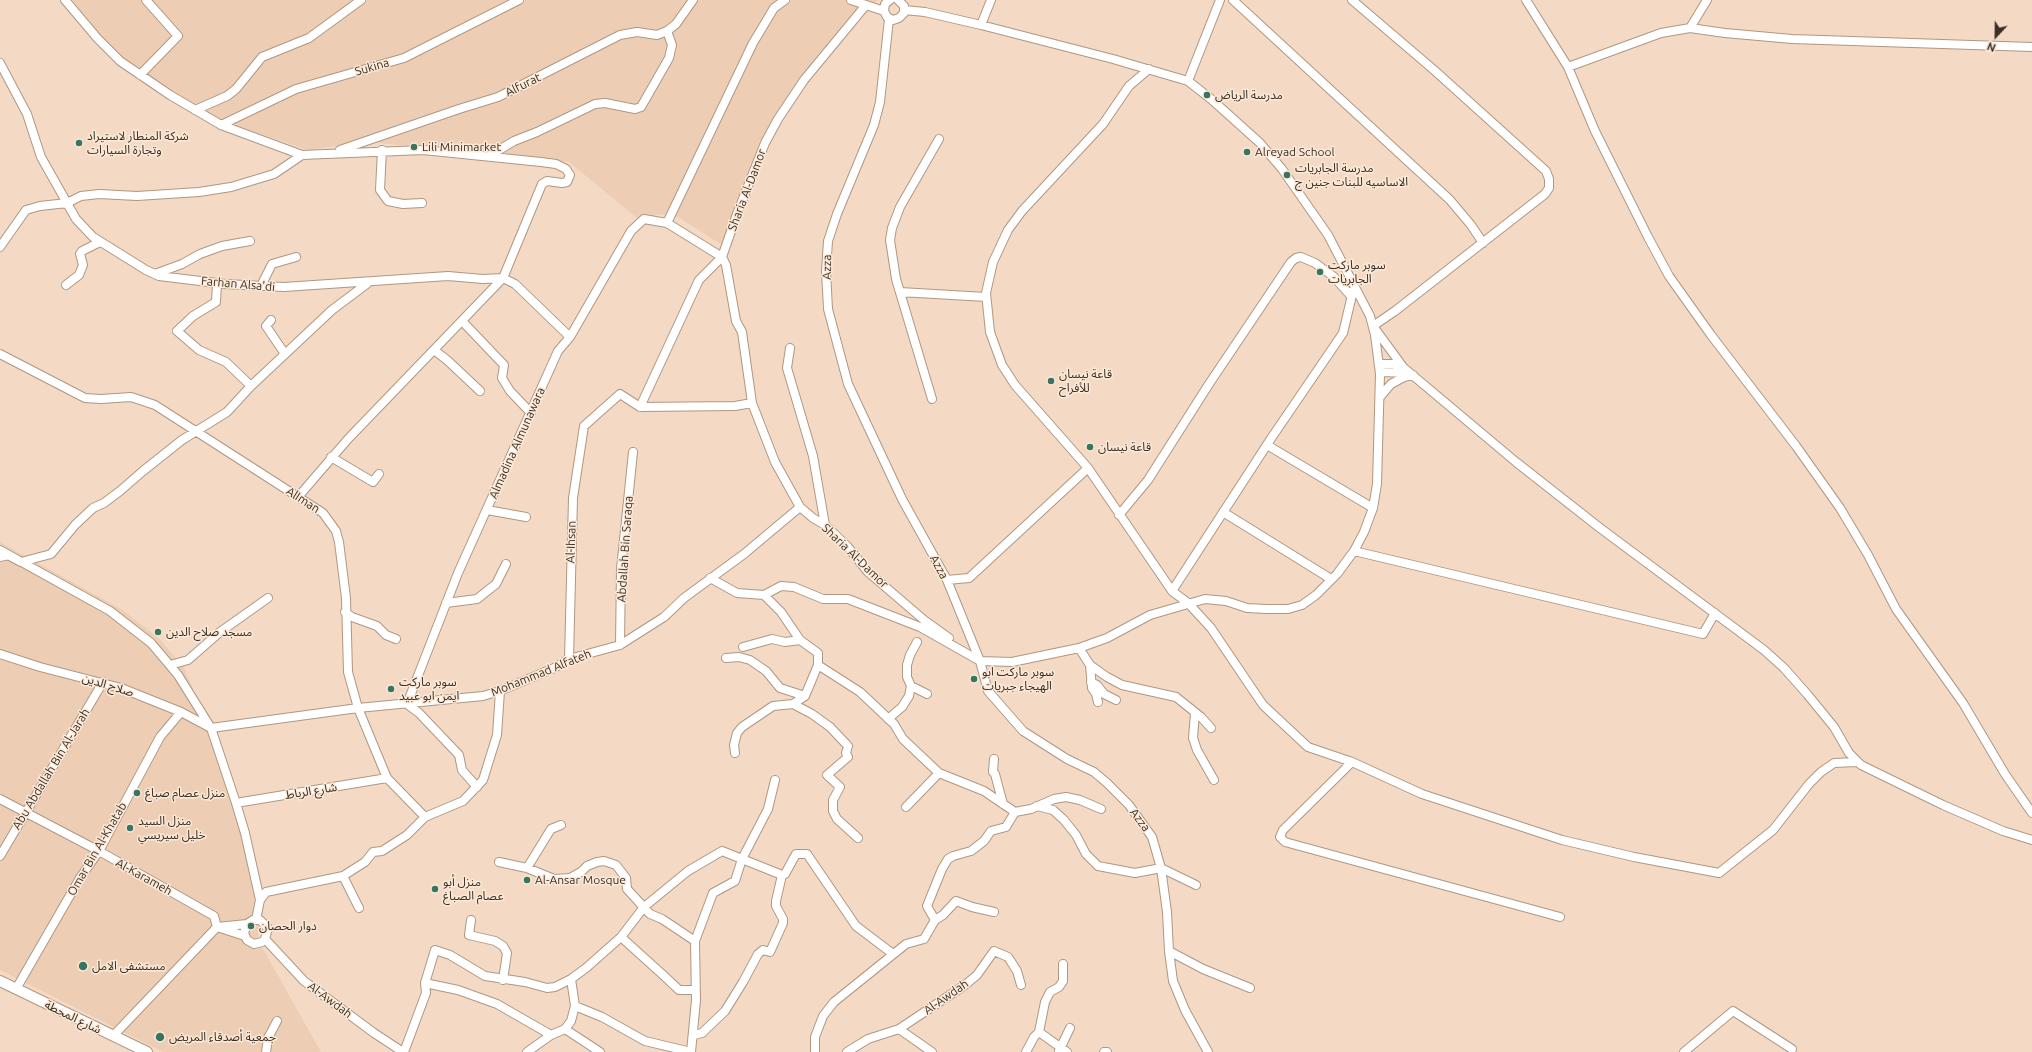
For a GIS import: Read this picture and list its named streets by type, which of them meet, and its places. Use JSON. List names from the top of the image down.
{
  "streets": {
    "main road": ["شارع المحطة"],
    "street": [
      "Sukina",
      "Alfurat",
      "Sharia Al-Damor",
      "Azza",
      "Farhan Alsa'di",
      "Almadina Almunawara",
      "AlIman",
      "Al-Ihsan",
      "Abdallah Bin Saraqa",
      "Mohammad Alfateh",
      "صلاح الدين",
      "Abu Abdallah Bin Al-Jarah",
      "شارع الرباط",
      "Omar Bin Al-Khatab",
      "Al-Karameh",
      "Al-Awdah"
    ]
  },
  "crossings": [
    ["Sharia Al-Damor", "Azza"],
    ["Sharia Al-Damor", "Almadina Almunawara"],
    ["Sharia Al-Damor", "Mohammad Alfateh"],
    ["Almadina Almunawara", "Mohammad Alfateh"],
    ["AlIman", "Mohammad Alfateh"],
    ["AlIman", "شارع الرباط"],
    ["Al-Ihsan", "Mohammad Alfateh"],
    ["Abdallah Bin Saraqa", "Mohammad Alfateh"],
    ["Mohammad Alfateh", "صلاح الدين"],
    ["صلاح الدين", "Abu Abdallah Bin Al-Jarah"],
    ["صلاح الدين", "Omar Bin Al-Khatab"],
    ["Abu Abdallah Bin Al-Jarah", "Al-Karameh"],
    ["Omar Bin Al-Khatab", "Al-Karameh"],
    ["Omar Bin Al-Khatab", "شارع المحطة"]
  ],
  "places": [
    "مدرسة الرياض",
    "شركة المنطار لاستيراد وتجارة السيارات",
    "Lili Minimarket",
    "Alreyad School",
    "مدرسة الجابريات الاساسيه للبنات جنين ج",
    "سوبر ماركت الجابريات",
    "قاعة نيسان للأفراح",
    "قاعة نيسان",
    "مسجد صلاح الدين",
    "سوبر ماركت ابو الهيجاء جبريات",
    "سوبر ماركت ايمن ابو عبيد",
    "منزل عصام صباغ",
    "منزل السيد خليل سيريسي",
    "Al-Ansar Mosque",
    "منزل أبو عصام الصباغ",
    "دوار الحصان",
    "مستشفى الامل",
    "جمعية أصدقاء المريض"
  ],
  "north": "bottom"
}
